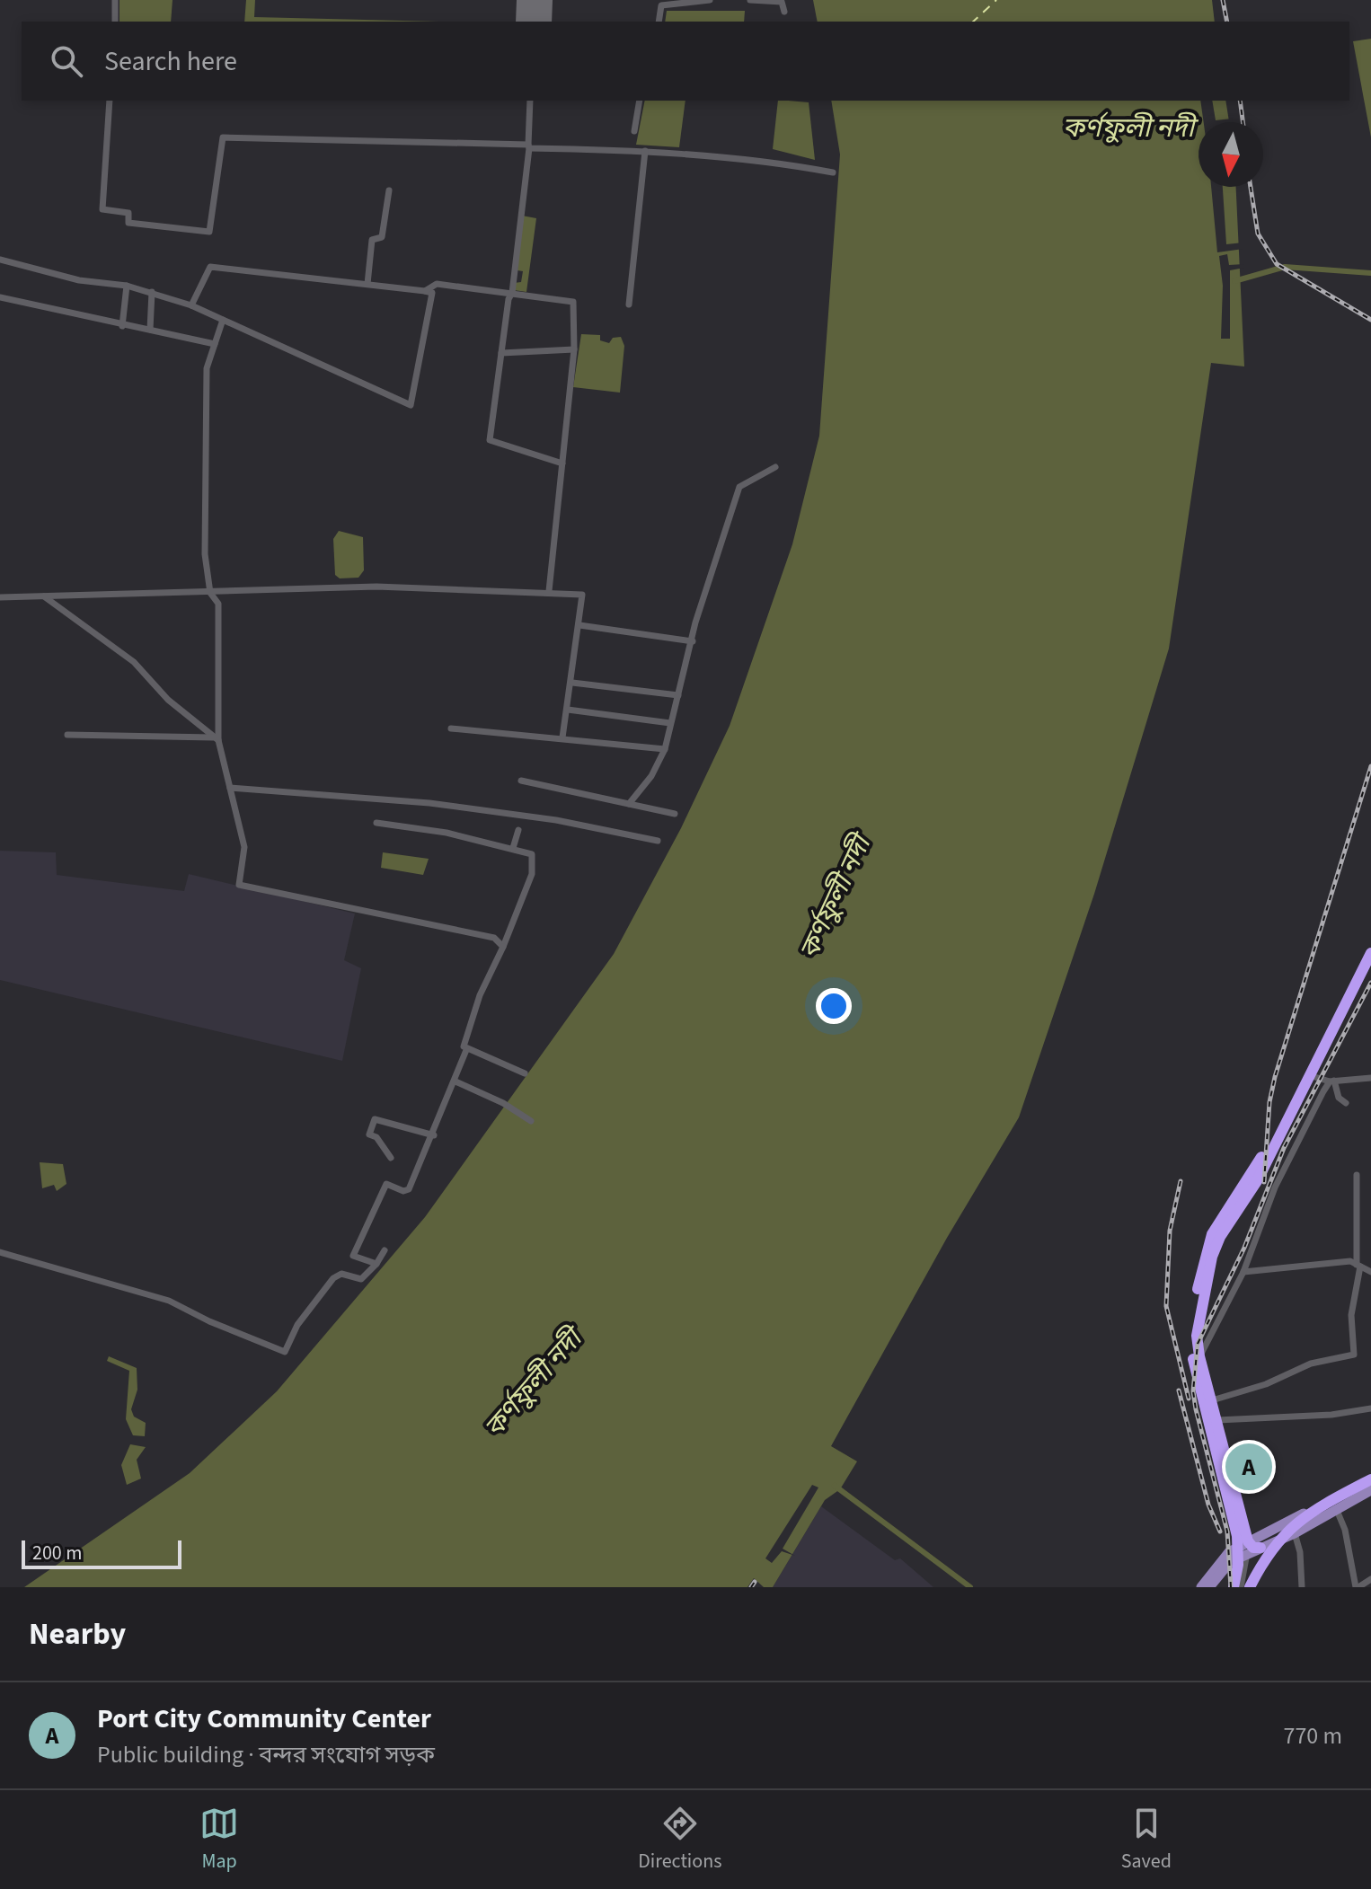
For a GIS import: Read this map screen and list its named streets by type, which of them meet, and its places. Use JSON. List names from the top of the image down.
{
  "water": ["কর্ণফুলী নদী"],
  "scale_bar": "200 m",
  "north": "bottom",
  "page": {
    "search": "Search here",
    "pins": "A",
    "scale": "200 m",
    "heading": "Nearby",
    "list": [
      {
        "mark": "A",
        "name": "Port City Community Center",
        "note": "Public building · বন্দর সংযোগ সড়ক",
        "value": "770 m"
      }
    ],
    "nav": ["Map", "Directions", "Saved"]
  }
}
